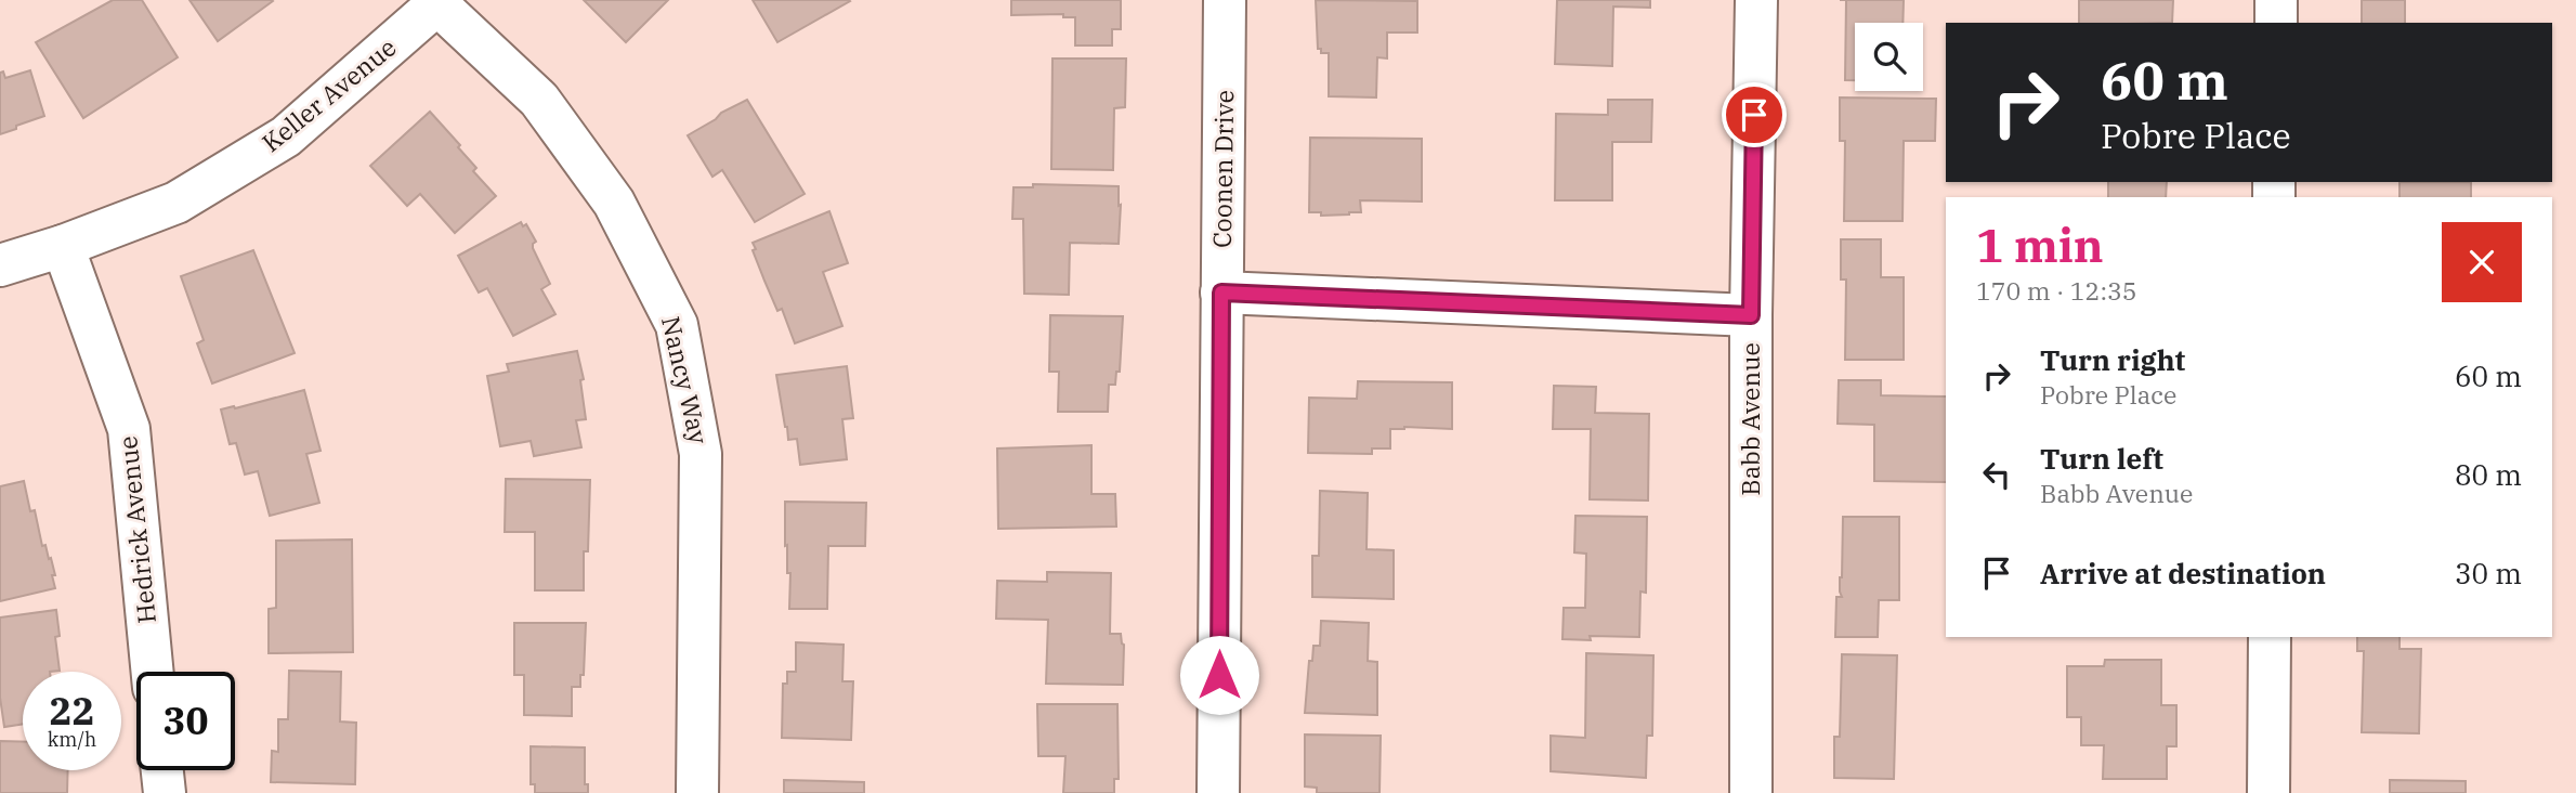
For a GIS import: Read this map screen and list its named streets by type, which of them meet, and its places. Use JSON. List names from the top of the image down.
{
  "streets": {
    "street": [
      "Keller Avenue",
      "Coonen Drive",
      "Nancy Way",
      "Babb Avenue",
      "Hedrick Avenue"
    ]
  },
  "crossings": [
    ["Keller Avenue", "Nancy Way"],
    ["Keller Avenue", "Hedrick Avenue"]
  ],
  "page": {
    "turn": ["60 m", "Pobre Place"],
    "heading": ["1 min", "170 m · 12:35"],
    "list": [
      {
        "name": "Turn right",
        "note": "Pobre Place",
        "value": "60 m"
      },
      {
        "name": "Turn left",
        "note": "Babb Avenue",
        "value": "80 m"
      },
      {
        "name": "Arrive at destination",
        "value": "30 m"
      }
    ],
    "speed": "22 km/h",
    "limit": "30"
  }
}
